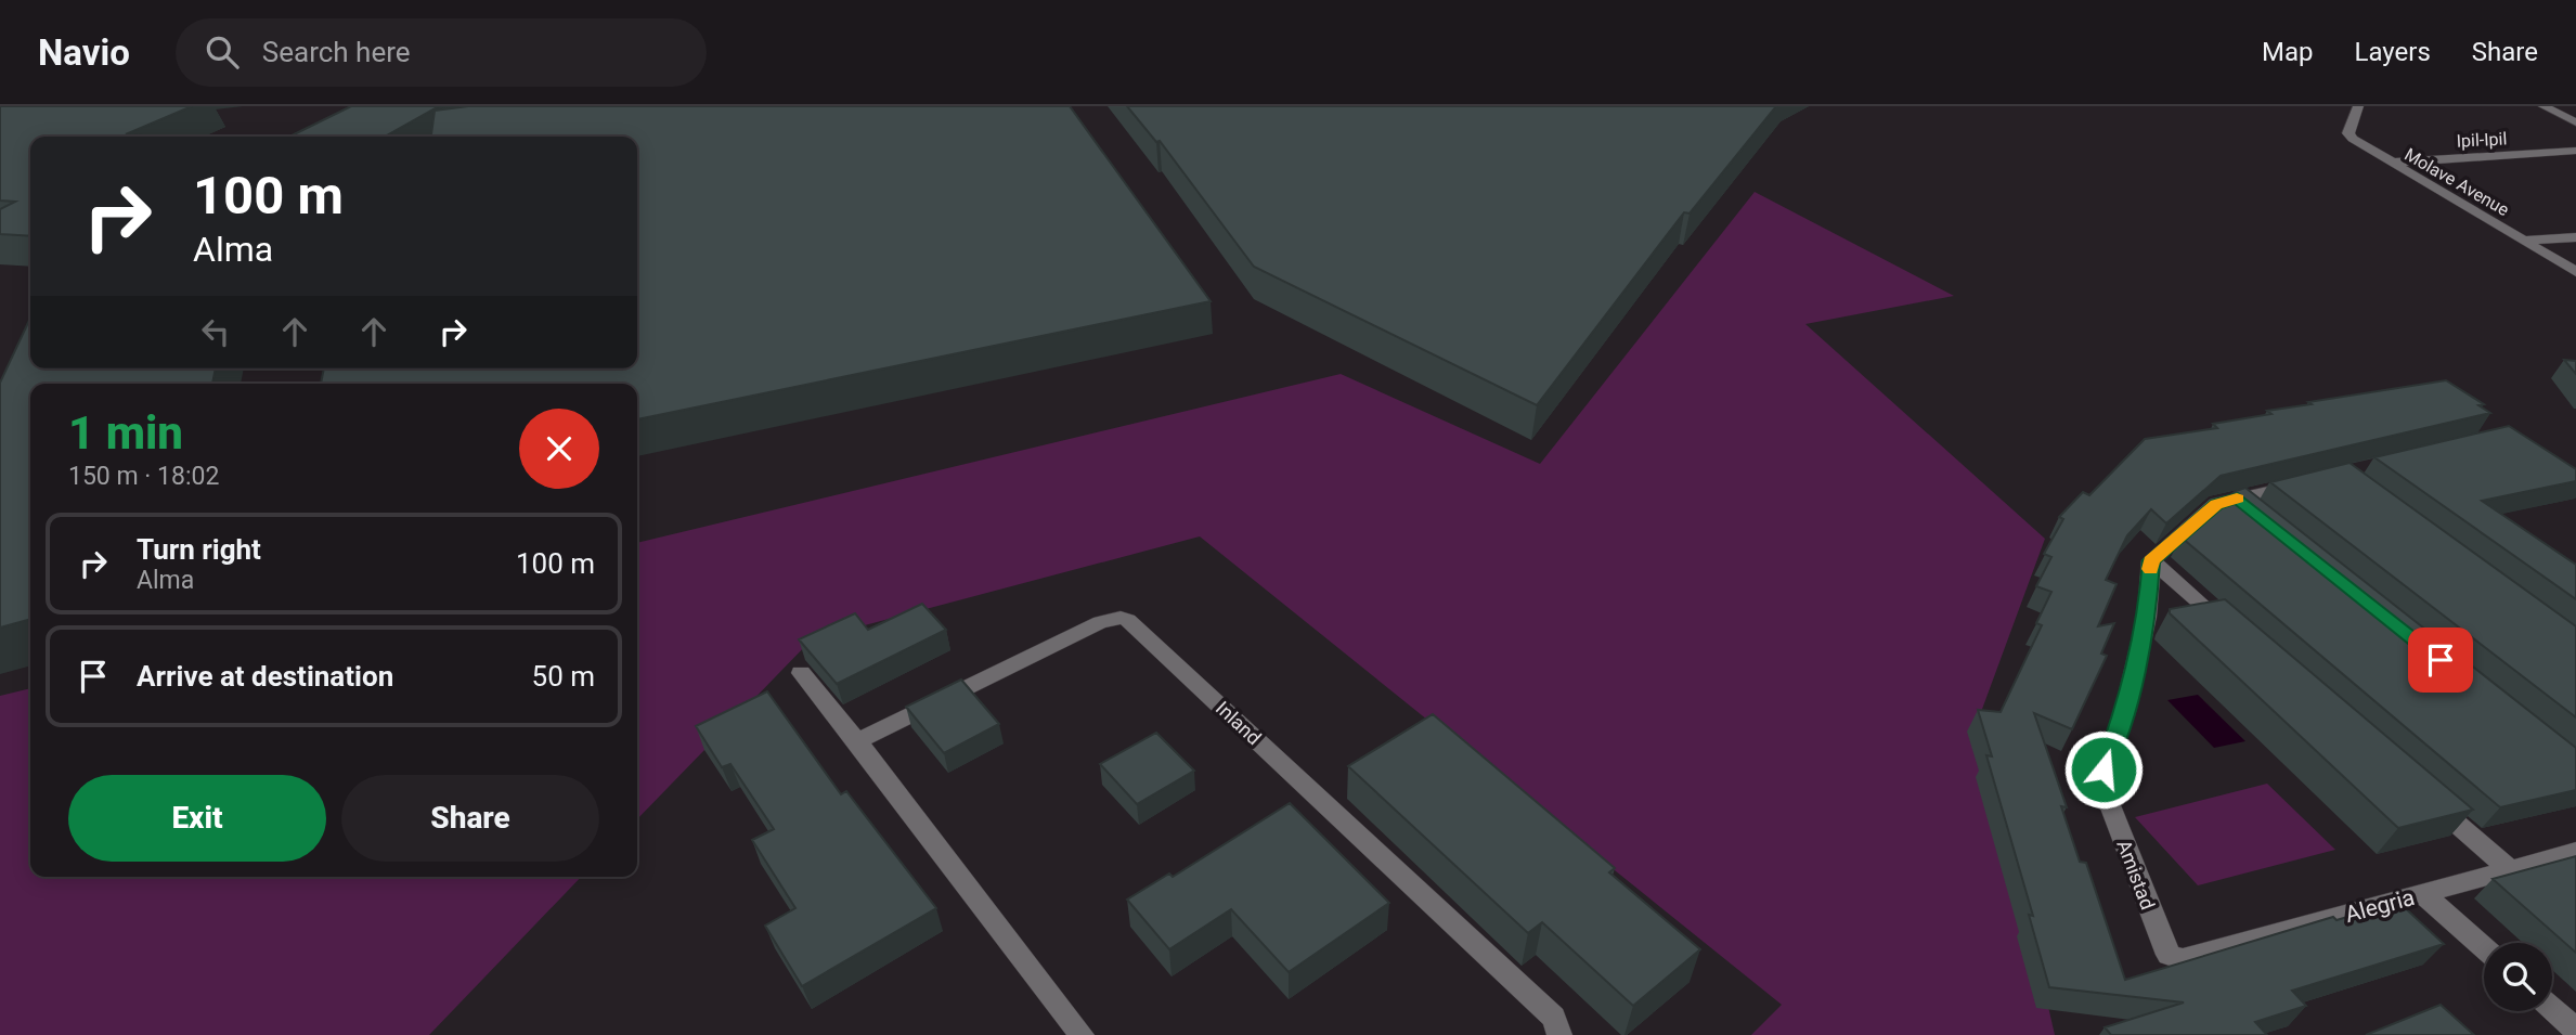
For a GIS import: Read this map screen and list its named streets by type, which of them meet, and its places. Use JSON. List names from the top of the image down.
{
  "streets": {
    "street": [
      "Ipil-Ipil",
      "Molave Avenue",
      "Inland",
      "Amistad",
      "Alegria"
    ]
  },
  "crossings": [
    ["Ipil-Ipil", "Molave Avenue"],
    ["Amistad", "Alegria"]
  ],
  "page": {
    "header": "Navio",
    "search": "Search here",
    "nav": ["Map", "Layers", "Share"],
    "turn": ["100 m", "Alma"],
    "heading": ["1 min", "150 m · 18:02"],
    "list": [
      {
        "name": "Turn right",
        "note": "Alma",
        "value": "100 m"
      },
      {
        "name": "Arrive at destination",
        "value": "50 m"
      }
    ],
    "buttons": ["Exit", "Share"]
  }
}
